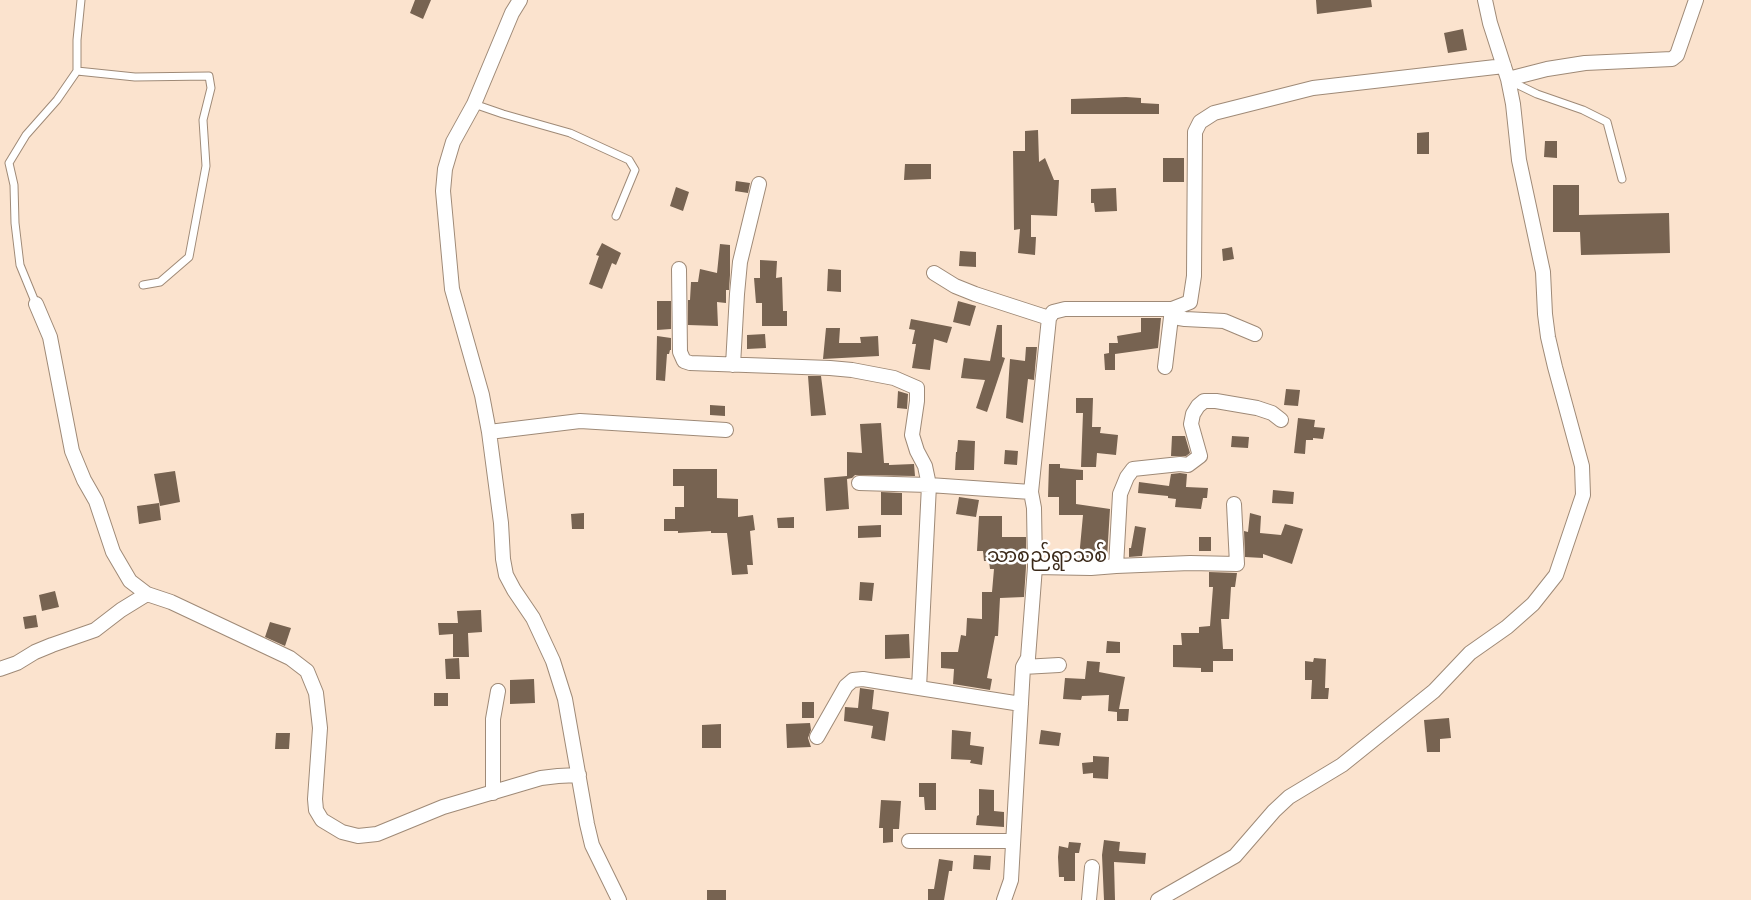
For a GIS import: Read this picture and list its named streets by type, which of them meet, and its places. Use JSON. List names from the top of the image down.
{
  "districts": ["သာစည်ရွာသစ်"]
}
